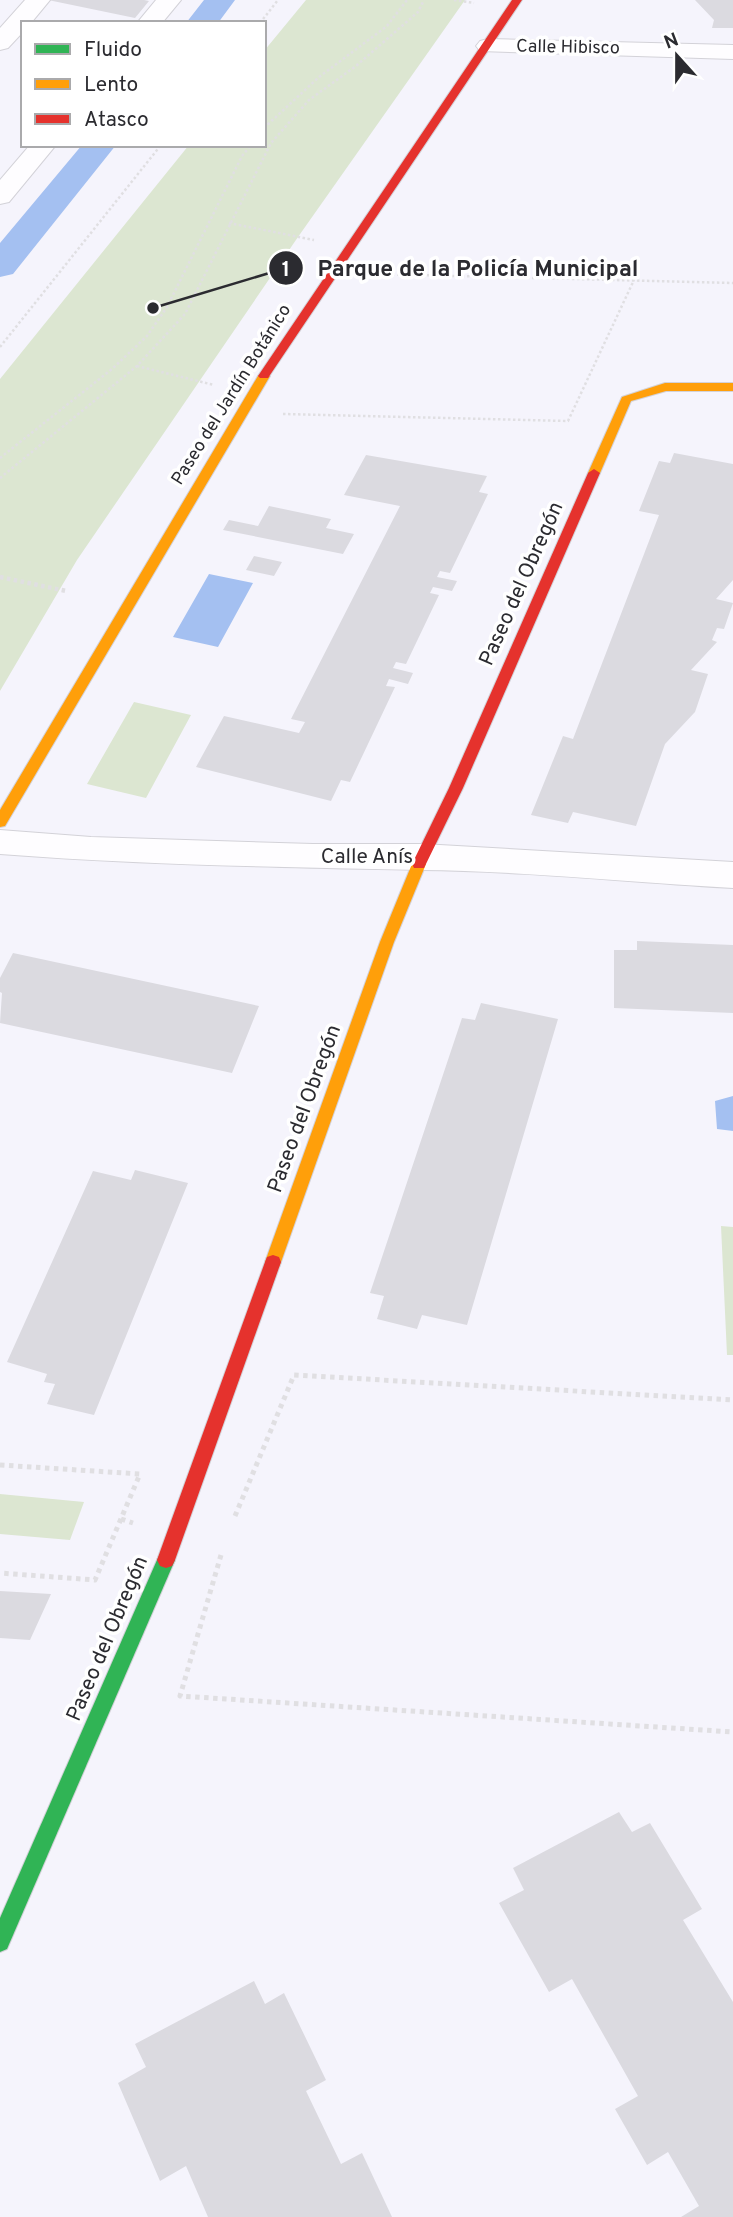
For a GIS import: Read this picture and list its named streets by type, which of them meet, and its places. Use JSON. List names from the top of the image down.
{
  "streets": {
    "street": [
      "Calle Hibisco",
      "Paseo del Jardín Botánico",
      "Paseo del Obregón",
      "Calle Anís"
    ]
  },
  "crossings": [
    ["Calle Hibisco", "Paseo del Jardín Botánico"],
    ["Paseo del Obregón", "Calle Anís"]
  ],
  "places": ["Parque de la Policía Municipal"],
  "legend": ["Fluido", "Lento", "Atasco"],
  "north": "top"
}
